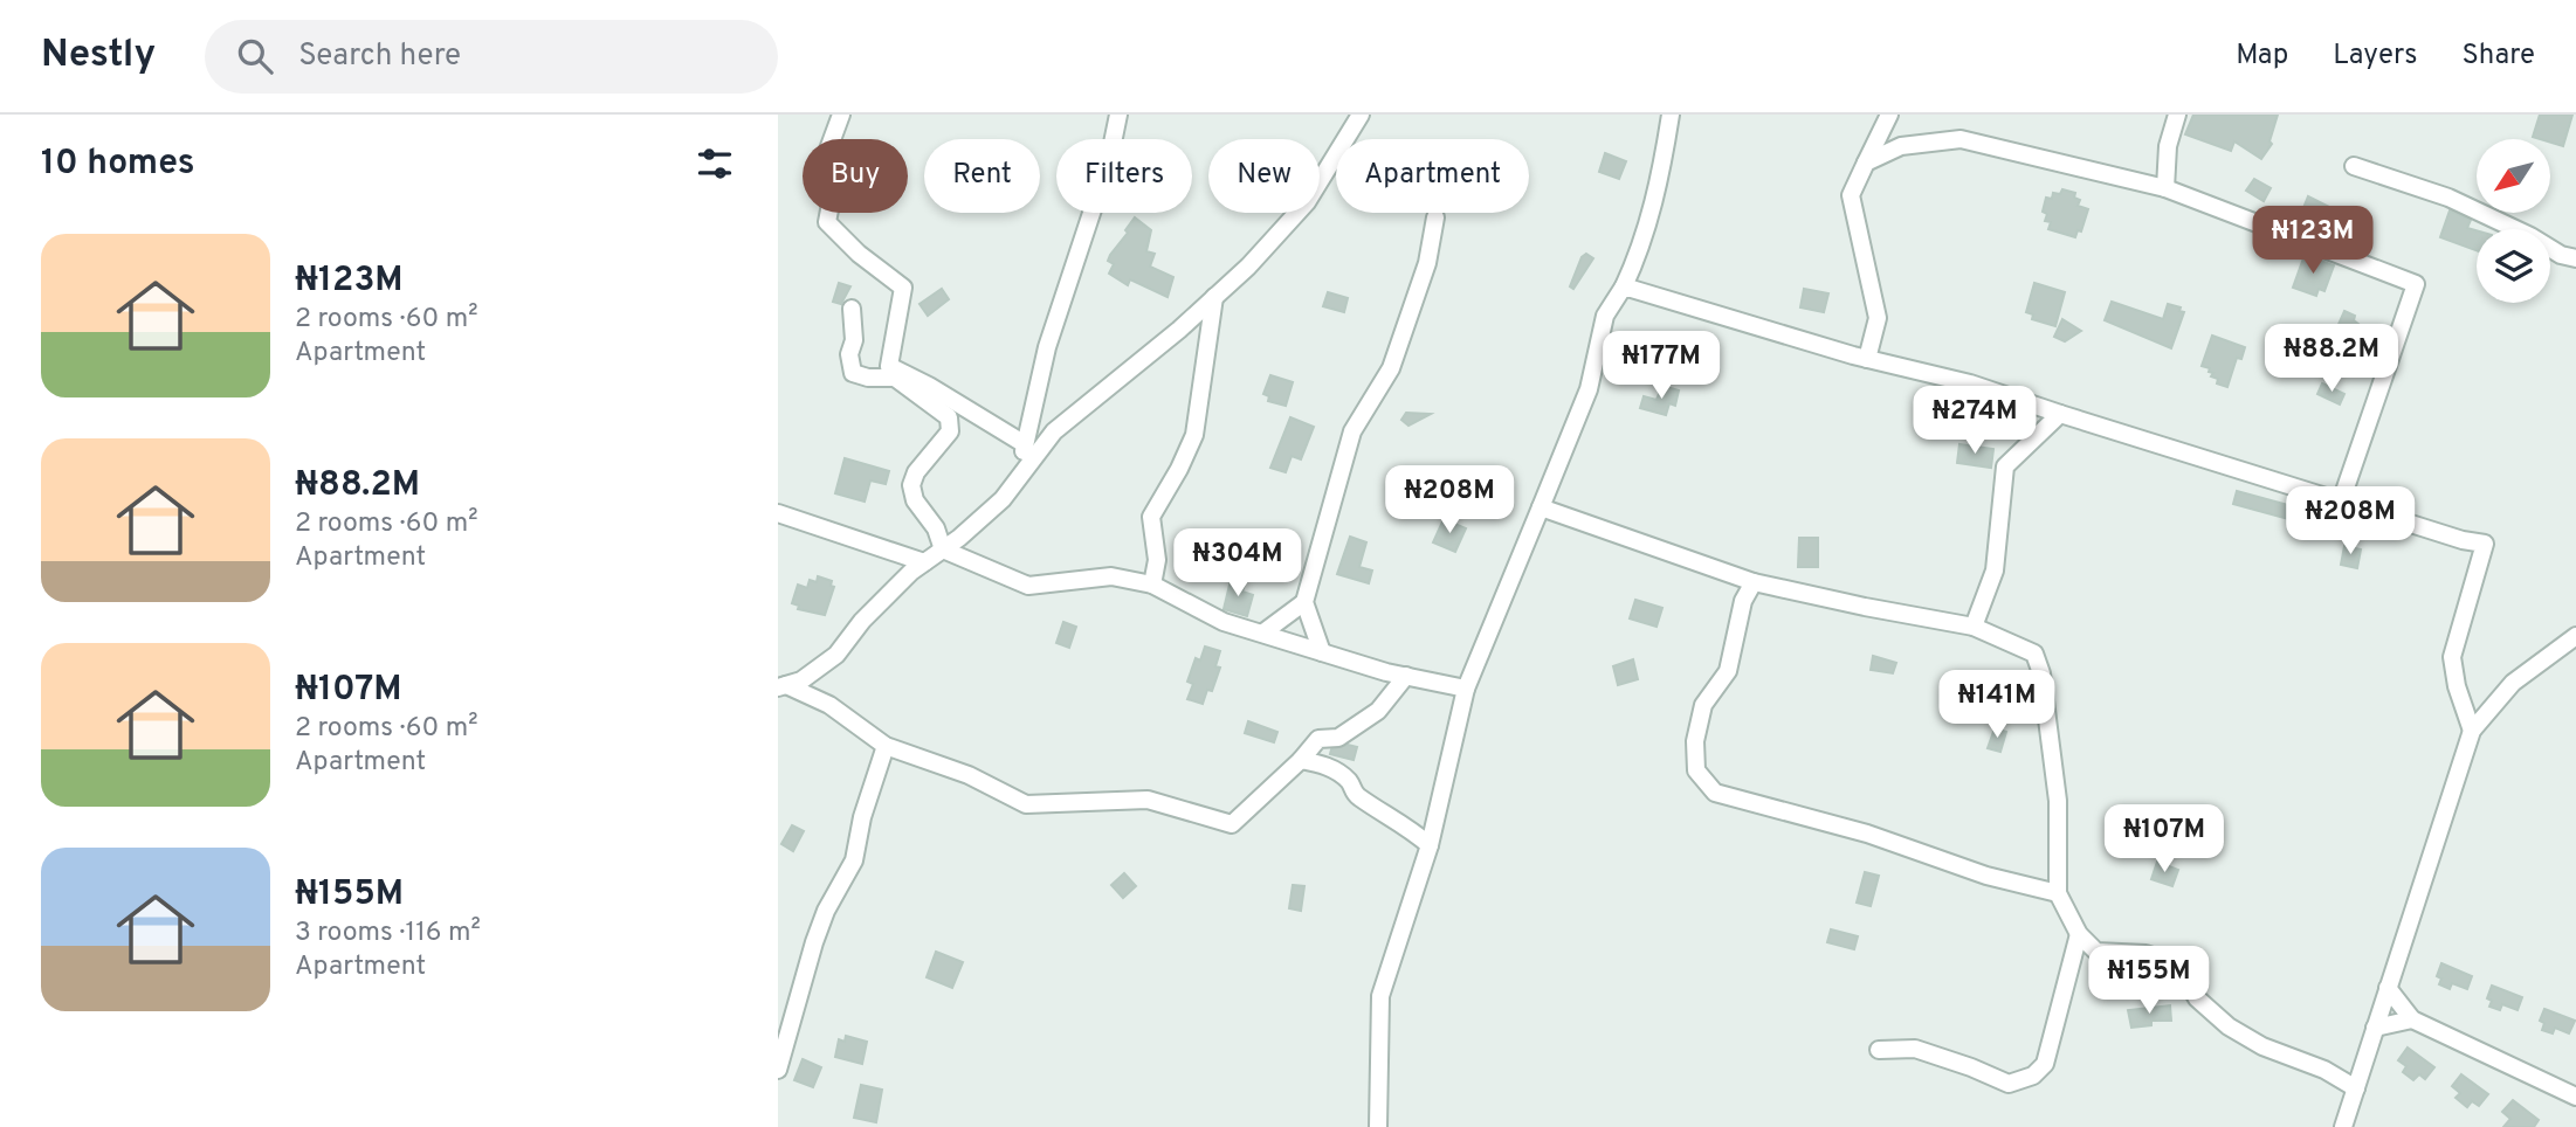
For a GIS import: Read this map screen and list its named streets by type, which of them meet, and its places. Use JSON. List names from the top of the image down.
{
  "north": "bottom left",
  "page": {
    "header": "Nestly",
    "search": "Search here",
    "nav": ["Map", "Layers", "Share"],
    "heading": "10 homes",
    "chip": [
      "Buy",
      "Rent",
      "Filters",
      "New",
      "Apartment"
    ],
    "price": [
      "₦123M",
      "₦88.2M",
      "₦177M",
      "₦274M",
      "₦208M",
      "₦208M",
      "₦304M",
      "₦141M",
      "₦107M",
      "₦155M"
    ],
    "list": [
      {
        "name": "₦123M",
        "note": "2 rooms · 60 m² · Apartment"
      },
      {
        "name": "₦88.2M",
        "note": "2 rooms · 60 m² · Apartment"
      },
      {
        "name": "₦107M",
        "note": "2 rooms · 60 m² · Apartment"
      },
      {
        "name": "₦155M",
        "note": "3 rooms · 116 m² · Apartment"
      }
    ]
  }
}
